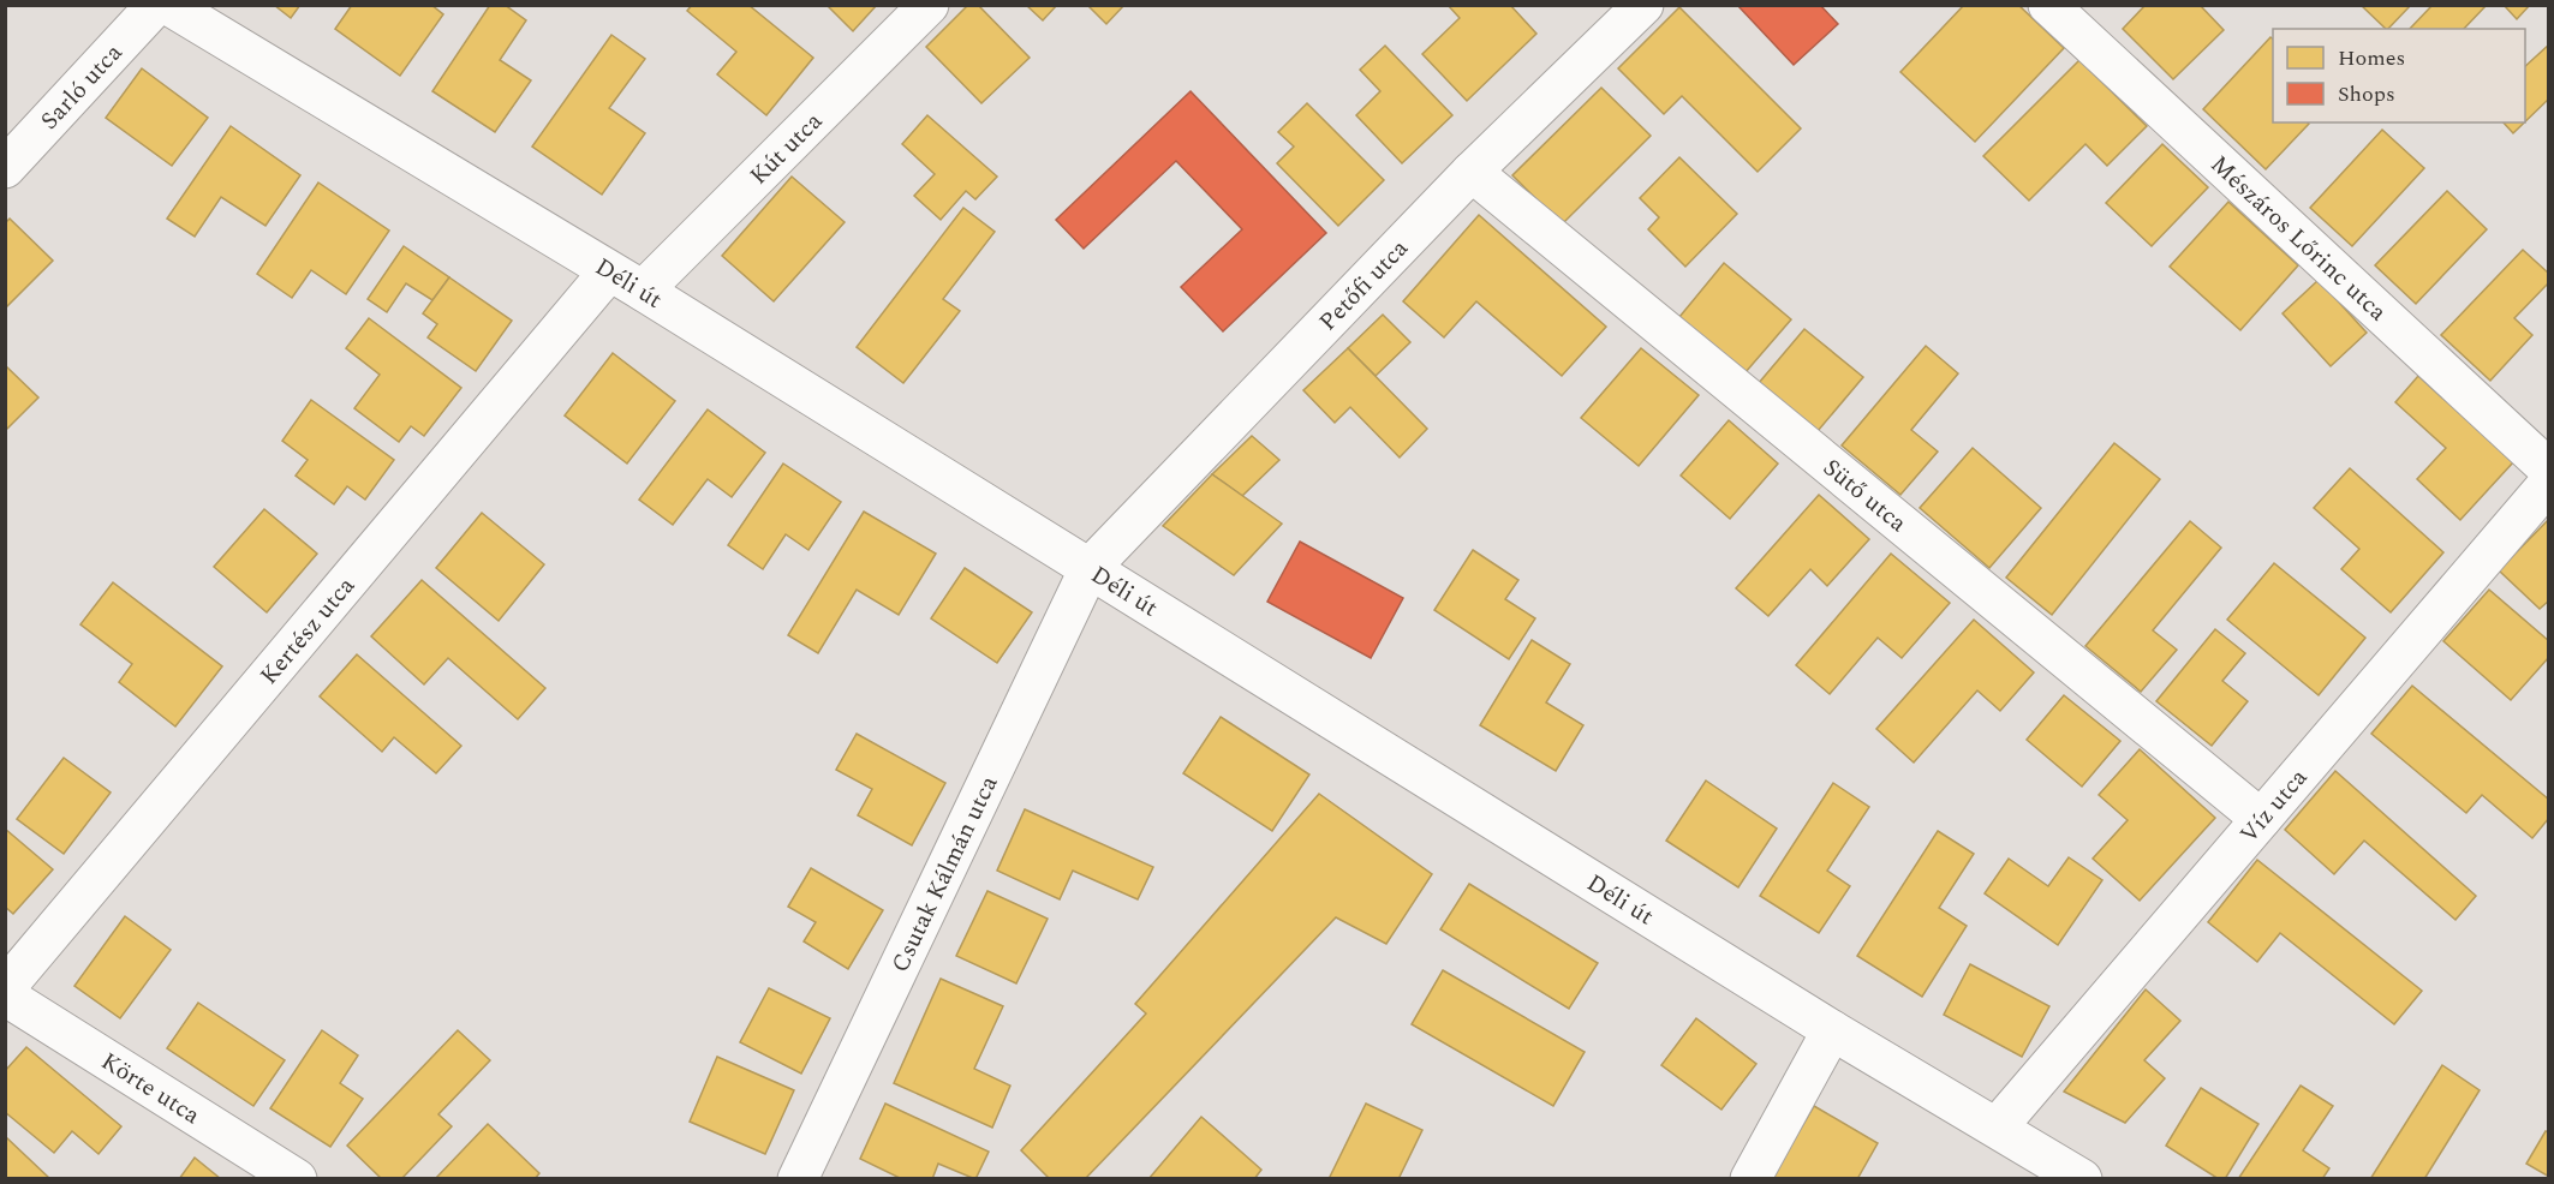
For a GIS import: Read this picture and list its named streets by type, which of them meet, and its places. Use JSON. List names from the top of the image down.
{
  "streets": {
    "street": [
      "Sarló utca",
      "Kút utca",
      "Mészáros Lőrinc utca",
      "Déli út",
      "Petőfi utca",
      "Sütő utca",
      "Kertész utca",
      "Víz utca",
      "Csutak Kálmán utca",
      "Körte utca"
    ]
  },
  "crossings": [
    ["Kút utca", "Déli út"],
    ["Déli út", "Petőfi utca"],
    ["Déli út", "Kertész utca"],
    ["Déli út", "Víz utca"],
    ["Déli út", "Csutak Kálmán utca"],
    ["Petőfi utca", "Sütő utca"],
    ["Petőfi utca", "Csutak Kálmán utca"],
    ["Sütő utca", "Víz utca"]
  ],
  "legend": ["Homes", "Shops"]
}
